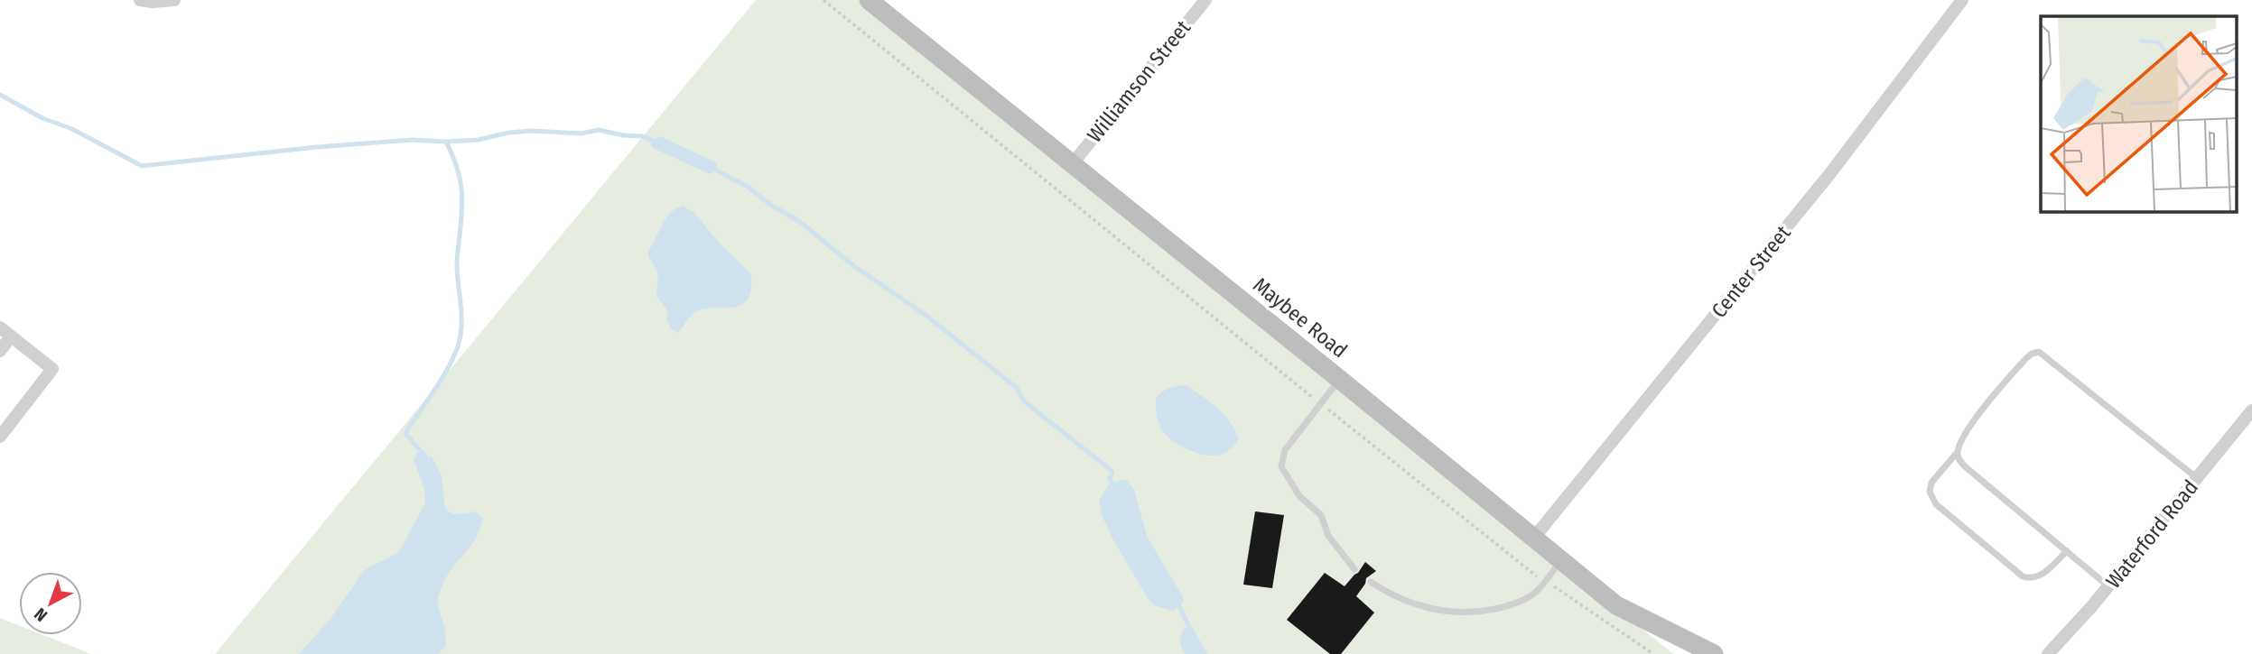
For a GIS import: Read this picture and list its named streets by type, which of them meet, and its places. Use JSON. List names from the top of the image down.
{
  "streets": {
    "main road": ["Maybee Road"],
    "street": ["Williamson Street", "Center Street", "Waterford Road"]
  },
  "crossings": [
    ["Williamson Street", "Maybee Road"],
    ["Center Street", "Maybee Road"]
  ],
  "north": "bottom left"
}
